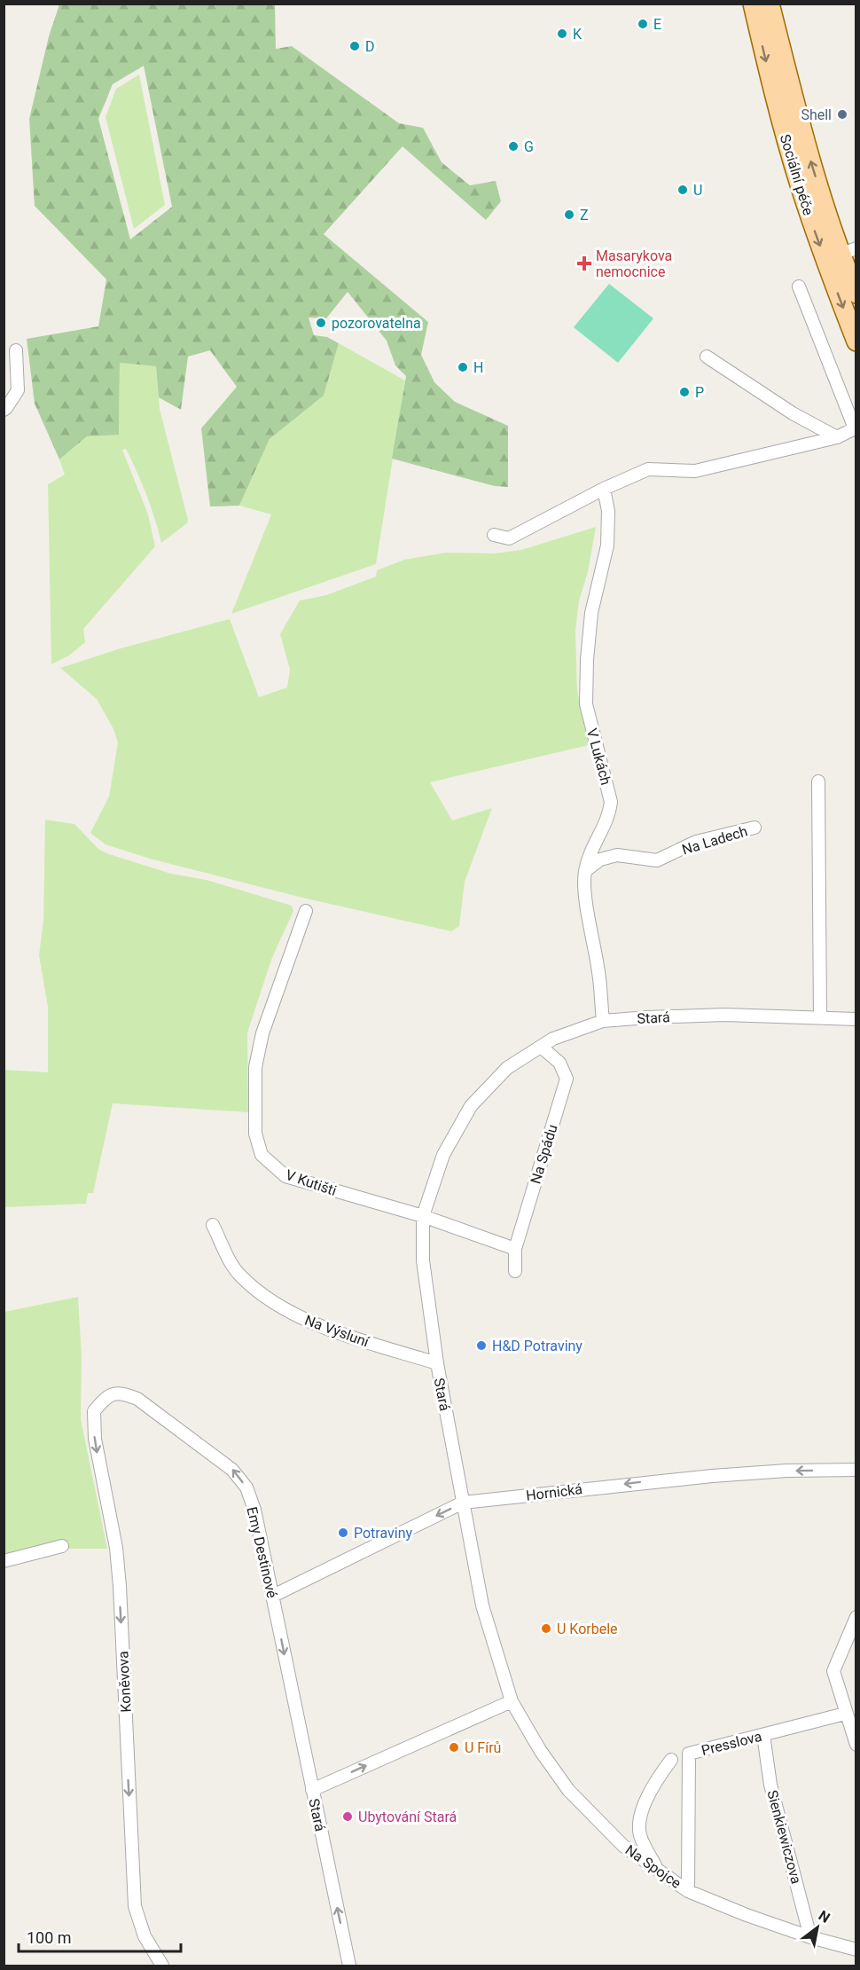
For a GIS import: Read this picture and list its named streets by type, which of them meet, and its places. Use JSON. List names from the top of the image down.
{
  "streets": {
    "main road": ["Sociální péče"],
    "street": [
      "V Lukách",
      "Na Ladech",
      "Stará",
      "Na Spádu",
      "V Kutišti",
      "Na Výsluní",
      "Hornická",
      "Emy Destinové",
      "Koněvova",
      "Presslova",
      "Sienkiewiczova",
      "Na Spojce"
    ]
  },
  "crossings": [
    ["V Lukách", "Na Ladech"],
    ["V Lukách", "Stará"],
    ["Stará", "Na Spádu"],
    ["Stará", "V Kutišti"],
    ["Stará", "Na Výsluní"],
    ["Stará", "Hornická"],
    ["Stará", "Emy Destinové"],
    ["Stará", "Na Spojce"],
    ["Na Spádu", "V Kutišti"],
    ["Hornická", "Emy Destinové"],
    ["Emy Destinové", "Koněvova"],
    ["Presslova", "Sienkiewiczova"],
    ["Presslova", "Na Spojce"],
    ["Sienkiewiczova", "Na Spojce"]
  ],
  "one_way": ["Hornická", "Koněvova"],
  "places": {
    "other": [
      "E",
      "K",
      "D",
      "Shell",
      "G",
      "U",
      "Z",
      "pozorovatelna",
      "H",
      "P",
      "H&D Potraviny",
      "Potraviny",
      "U Korbele",
      "U Fírů",
      "Ubytování Stará"
    ],
    "health": ["Masarykova nemocnice"]
  },
  "scale_bar": "100 m",
  "north": "top right"
}
